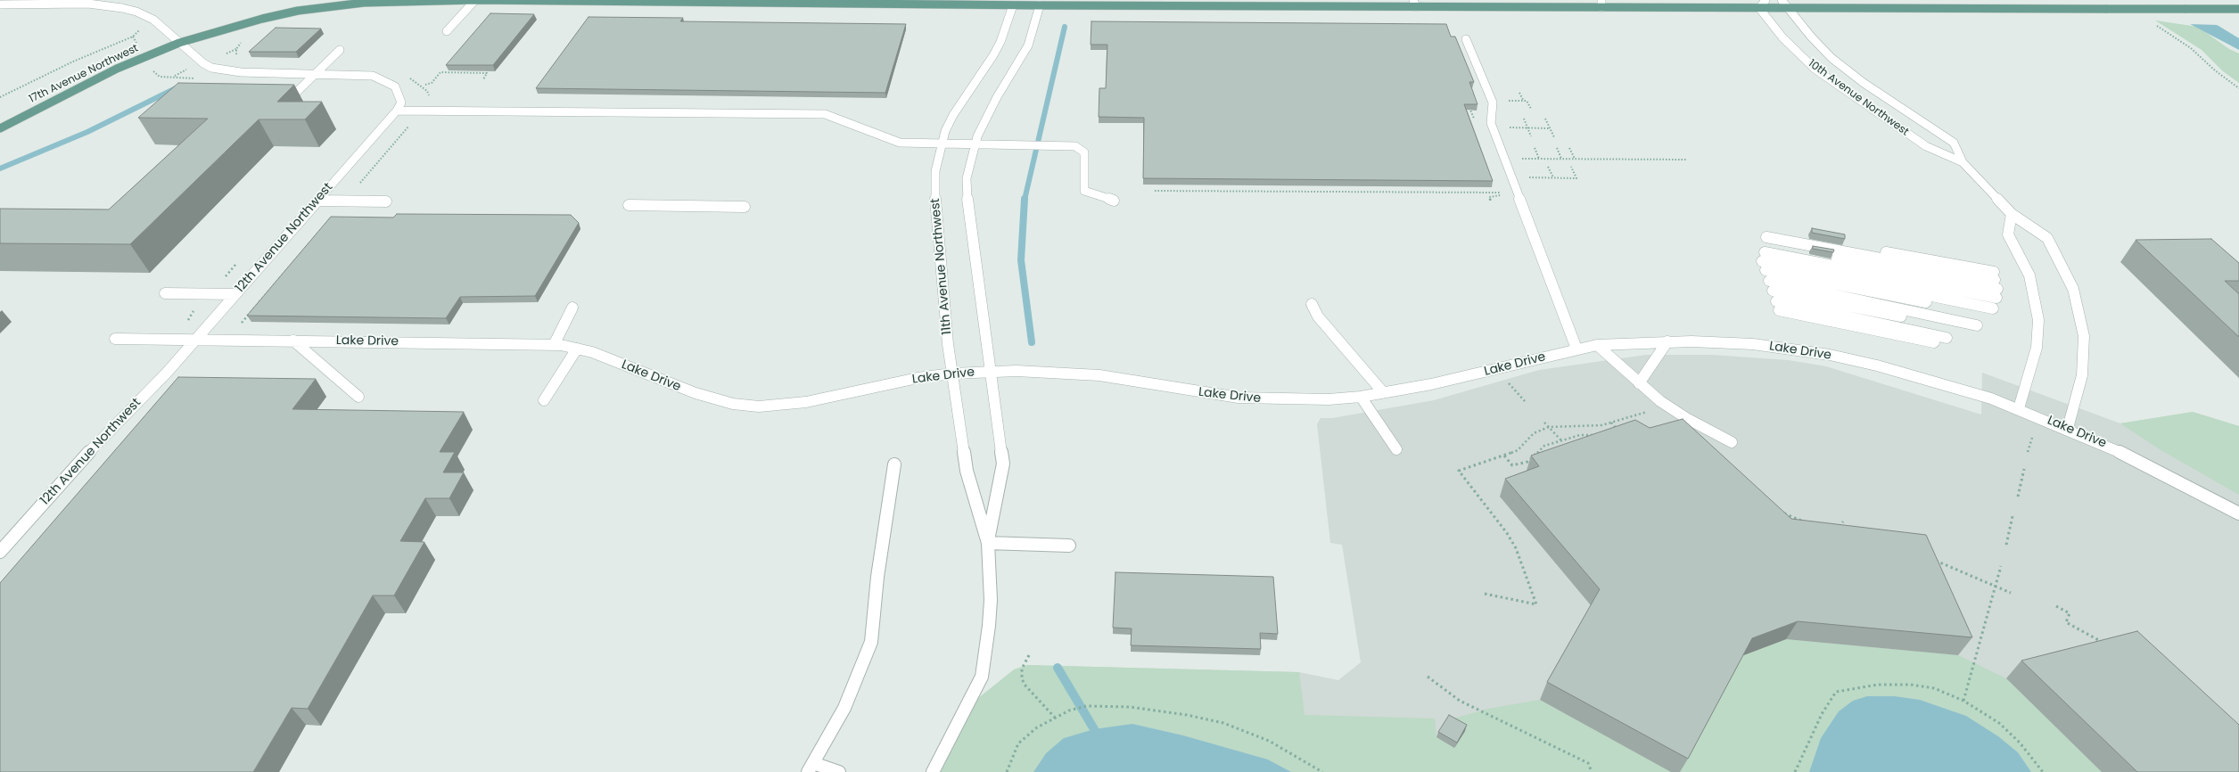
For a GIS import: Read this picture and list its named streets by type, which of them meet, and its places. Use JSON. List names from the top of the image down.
{
  "streets": {
    "main road": ["17th Avenue Northwest"],
    "street": [
      "10th Avenue Northwest",
      "12th Avenue Northwest",
      "11th Avenue Northwest",
      "Lake Drive"
    ]
  },
  "crossings": [
    ["17th Avenue Northwest", "10th Avenue Northwest"],
    ["17th Avenue Northwest", "11th Avenue Northwest"],
    ["10th Avenue Northwest", "Lake Drive"],
    ["12th Avenue Northwest", "Lake Drive"],
    ["11th Avenue Northwest", "Lake Drive"]
  ]
}
